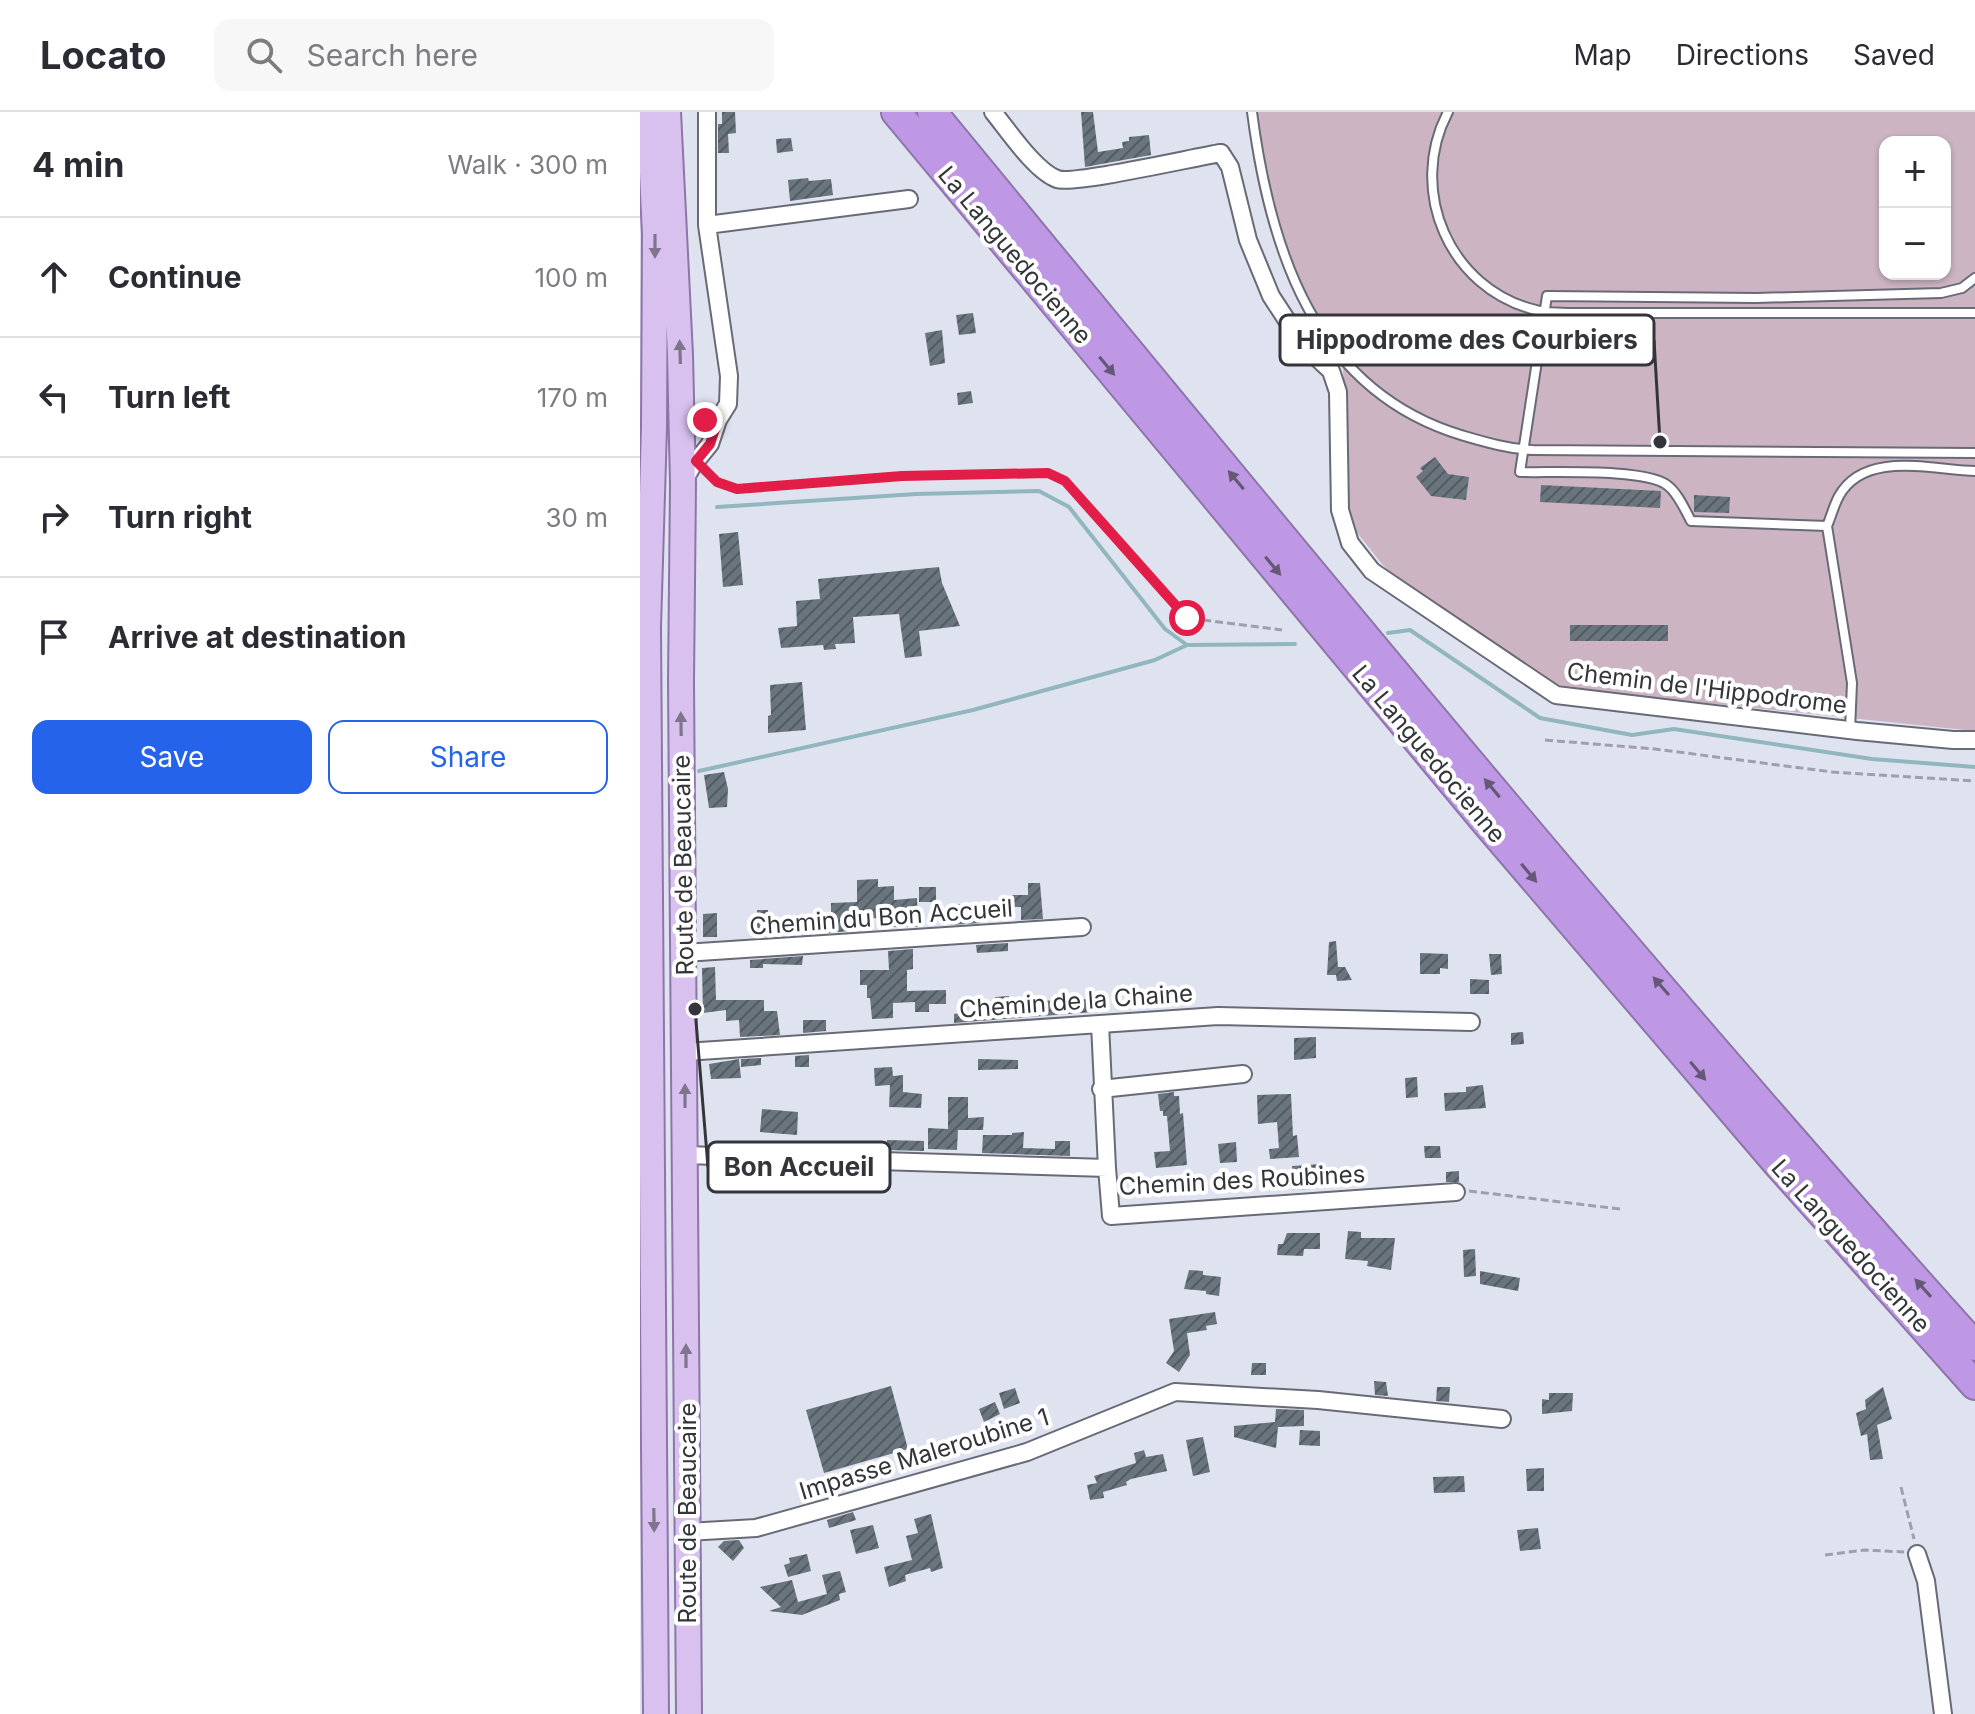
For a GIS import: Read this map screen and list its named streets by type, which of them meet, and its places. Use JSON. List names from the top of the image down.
{
  "streets": {
    "highway": ["La Languedocienne"],
    "main road": ["Route de Beaucaire"],
    "street": [
      "Chemin de l'Hippodrome",
      "Chemin du Bon Accueil",
      "Chemin de la Chaine",
      "Chemin des Roubines",
      "Impasse Maleroubine 1"
    ]
  },
  "crossings": [
    ["Route de Beaucaire", "Chemin du Bon Accueil"],
    ["Route de Beaucaire", "Chemin de la Chaine"],
    ["Route de Beaucaire", "Chemin des Roubines"],
    ["Route de Beaucaire", "Impasse Maleroubine 1"]
  ],
  "places": ["Hippodrome des Courbiers", "Bon Accueil"],
  "page": {
    "header": "Locato",
    "search": "Search here",
    "nav": ["Map", "Directions", "Saved"],
    "heading": ["4 min", "Walk · 300 m"],
    "map_buttons": ["+", "−"],
    "list": [
      ["Continue", "100 m"],
      ["Turn left", "170 m"],
      ["Turn right", "30 m"],
      "Arrive at destination"
    ],
    "buttons": ["Save", "Share"]
  }
}
